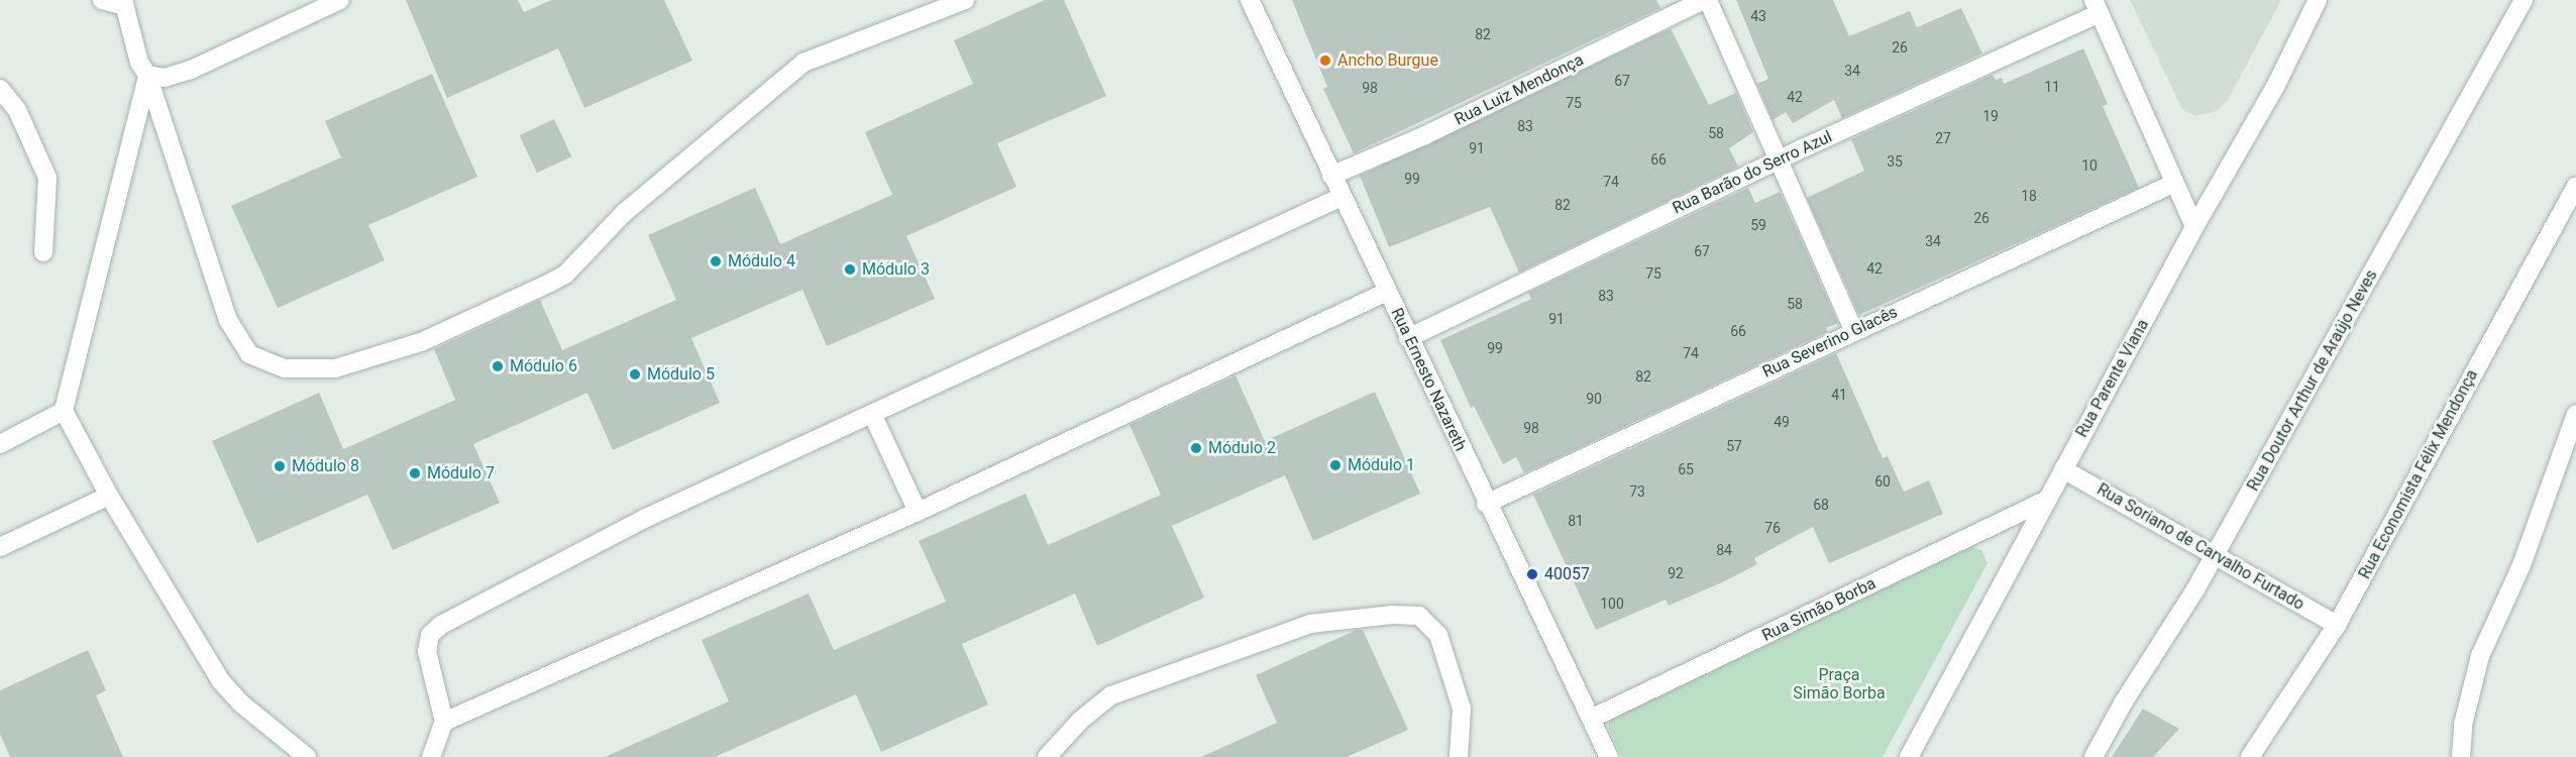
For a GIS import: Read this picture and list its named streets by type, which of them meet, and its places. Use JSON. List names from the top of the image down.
{
  "streets": {
    "street": [
      "Rua Luiz Mendonça",
      "Rua Barão do Serro Azul",
      "Rua Severino Glacês",
      "Rua Parente Viana",
      "Rua Ernesto Nazareth",
      "Rua Doutor Arthur de Araújo Neves",
      "Rua Economista Félix Mendonça",
      "Rua Soriano de Carvalho Furtado",
      "Rua Simão Borba"
    ]
  },
  "crossings": [
    ["Rua Luiz Mendonça", "Rua Ernesto Nazareth"],
    ["Rua Barão do Serro Azul", "Rua Ernesto Nazareth"],
    ["Rua Severino Glacês", "Rua Ernesto Nazareth"],
    ["Rua Parente Viana", "Rua Soriano de Carvalho Furtado"],
    ["Rua Parente Viana", "Rua Simão Borba"],
    ["Rua Ernesto Nazareth", "Rua Simão Borba"],
    ["Rua Doutor Arthur de Araújo Neves", "Rua Soriano de Carvalho Furtado"],
    ["Rua Economista Félix Mendonça", "Rua Soriano de Carvalho Furtado"]
  ],
  "parks": ["Praça Simão Borba"],
  "places": [
    "Ancho Burgue",
    "Módulo 4",
    "Módulo 3",
    "Módulo 6",
    "Módulo 5",
    "Módulo 2",
    "Módulo 1",
    "Módulo 8",
    "Módulo 7",
    "40057"
  ],
  "house_numbers": [
    "43",
    "82",
    "26",
    "34",
    "67",
    "11",
    "98",
    "42",
    "75",
    "19",
    "83",
    "58",
    "27",
    "91",
    "66",
    "35",
    "10",
    "99",
    "74",
    "18",
    "82",
    "26",
    "59",
    "34",
    "67",
    "42",
    "75",
    "83",
    "58",
    "91",
    "66",
    "99",
    "74",
    "82",
    "41",
    "90",
    "49",
    "98",
    "57",
    "65",
    "60",
    "73",
    "68",
    "81",
    "76",
    "84",
    "92",
    "100"
  ]
}
